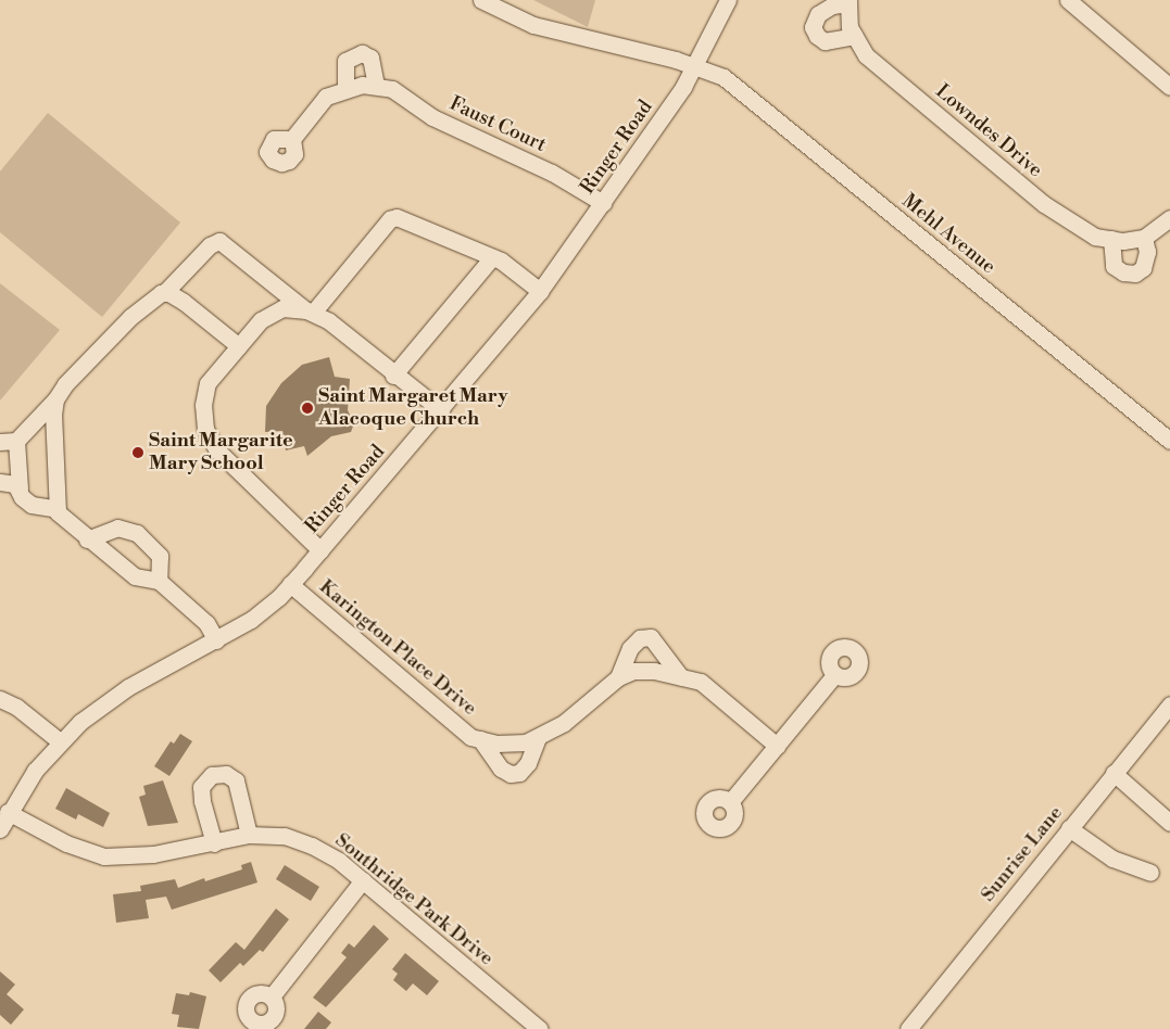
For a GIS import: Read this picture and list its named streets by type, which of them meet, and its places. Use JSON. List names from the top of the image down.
{
  "streets": {
    "street": [
      "Faust Court",
      "Lowndes Drive",
      "Ringer Road",
      "Mehl Avenue",
      "Karington Place Drive",
      "Sunrise Lane",
      "Southridge Park Drive"
    ]
  },
  "crossings": [
    ["Faust Court", "Ringer Road"],
    ["Ringer Road", "Mehl Avenue"],
    ["Ringer Road", "Karington Place Drive"],
    ["Ringer Road", "Southridge Park Drive"]
  ],
  "places": ["Saint Margaret Mary Alacoque Church", "Saint Margarite Mary School"]
}
